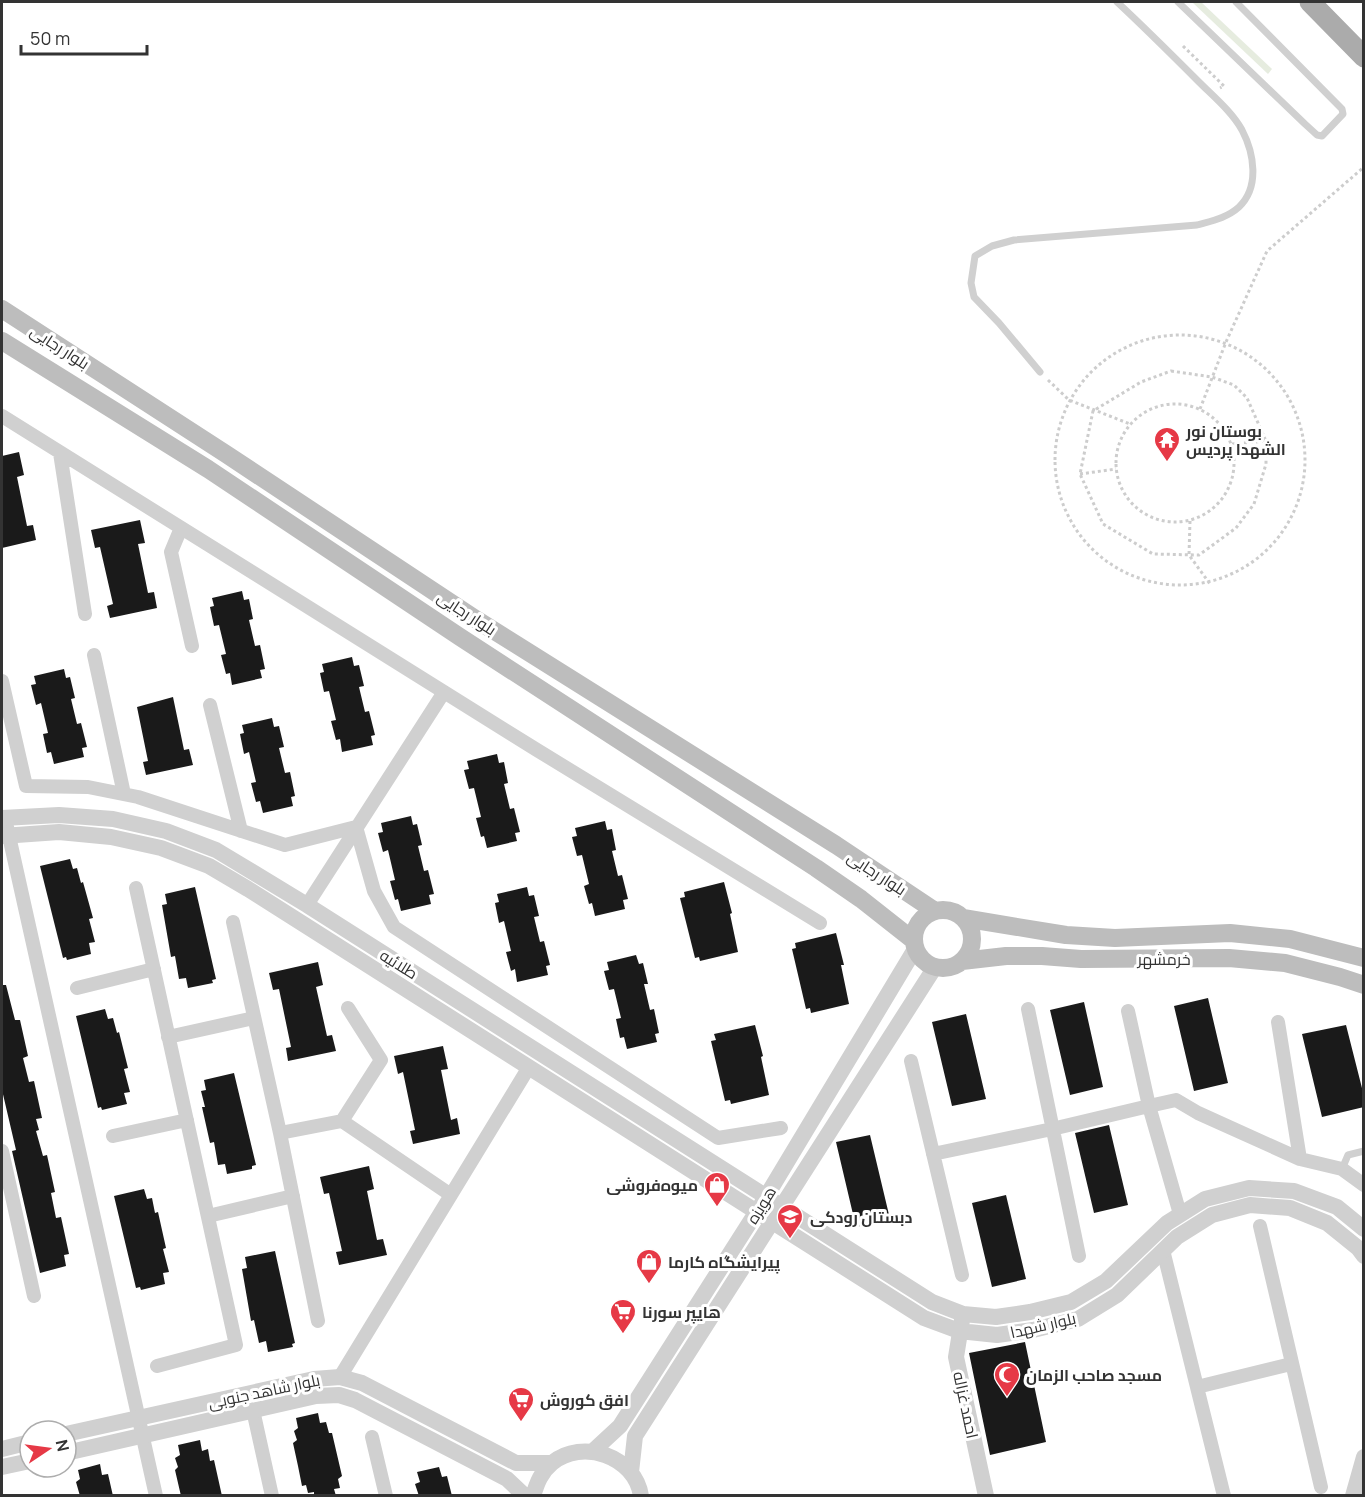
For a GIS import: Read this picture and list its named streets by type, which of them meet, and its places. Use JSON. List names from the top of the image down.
{
  "streets": {
    "main road": ["بلوار رجایی", "خرمشهر"],
    "street": [
      "طلائیه",
      "هویزه",
      "بلوار شهدا",
      "بلوار شاهد جنوبی",
      "احمد غزاله"
    ]
  },
  "crossings": [
    ["بلوار رجایی", "خرمشهر"],
    ["بلوار رجایی", "هویزه"],
    ["خرمشهر", "هویزه"],
    ["طلائیه", "هویزه"],
    ["طلائیه", "بلوار شهدا"],
    ["هویزه", "بلوار شهدا"],
    ["بلوار شهدا", "احمد غزاله"]
  ],
  "places": {
    "temple": ["بوستان نور الشهدا پردیس"],
    "shop": ["میوه‌فروشی", "پیرایشگاه کارما"],
    "school or university": ["دبستان رودکی"],
    "supermarket": ["هایپر سورنا", "افق کوروش"],
    "mosque": ["مسجد صاحب الزمان"]
  },
  "scale_bar": "50 m",
  "north": "right"
}
